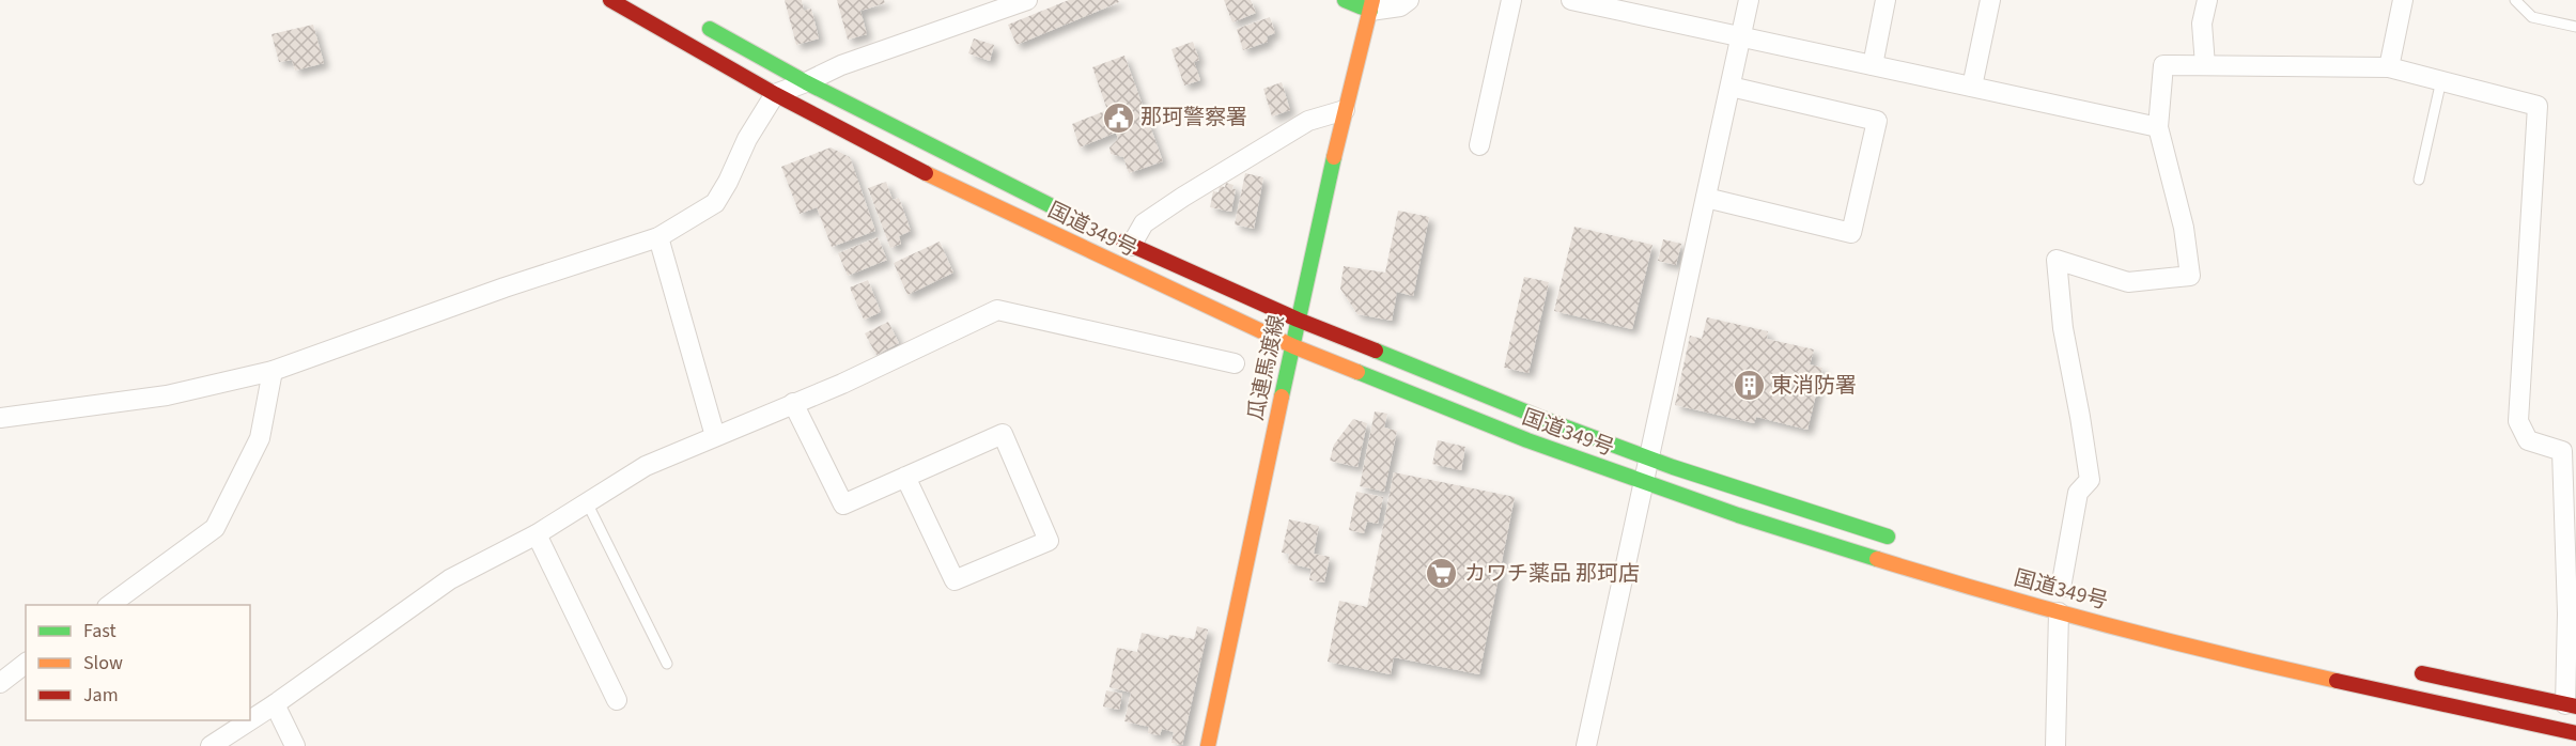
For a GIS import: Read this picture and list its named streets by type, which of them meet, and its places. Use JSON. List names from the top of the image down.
{
  "streets": {
    "main road": ["国道349号", "瓜連馬渡線"]
  },
  "crossings": [
    ["国道349号", "瓜連馬渡線"]
  ],
  "places": {
    "public building": ["那珂警察署"],
    "building": ["東消防署"],
    "supermarket": ["カワチ薬品 那珂店"]
  },
  "legend": ["Fast", "Slow", "Jam"]
}
